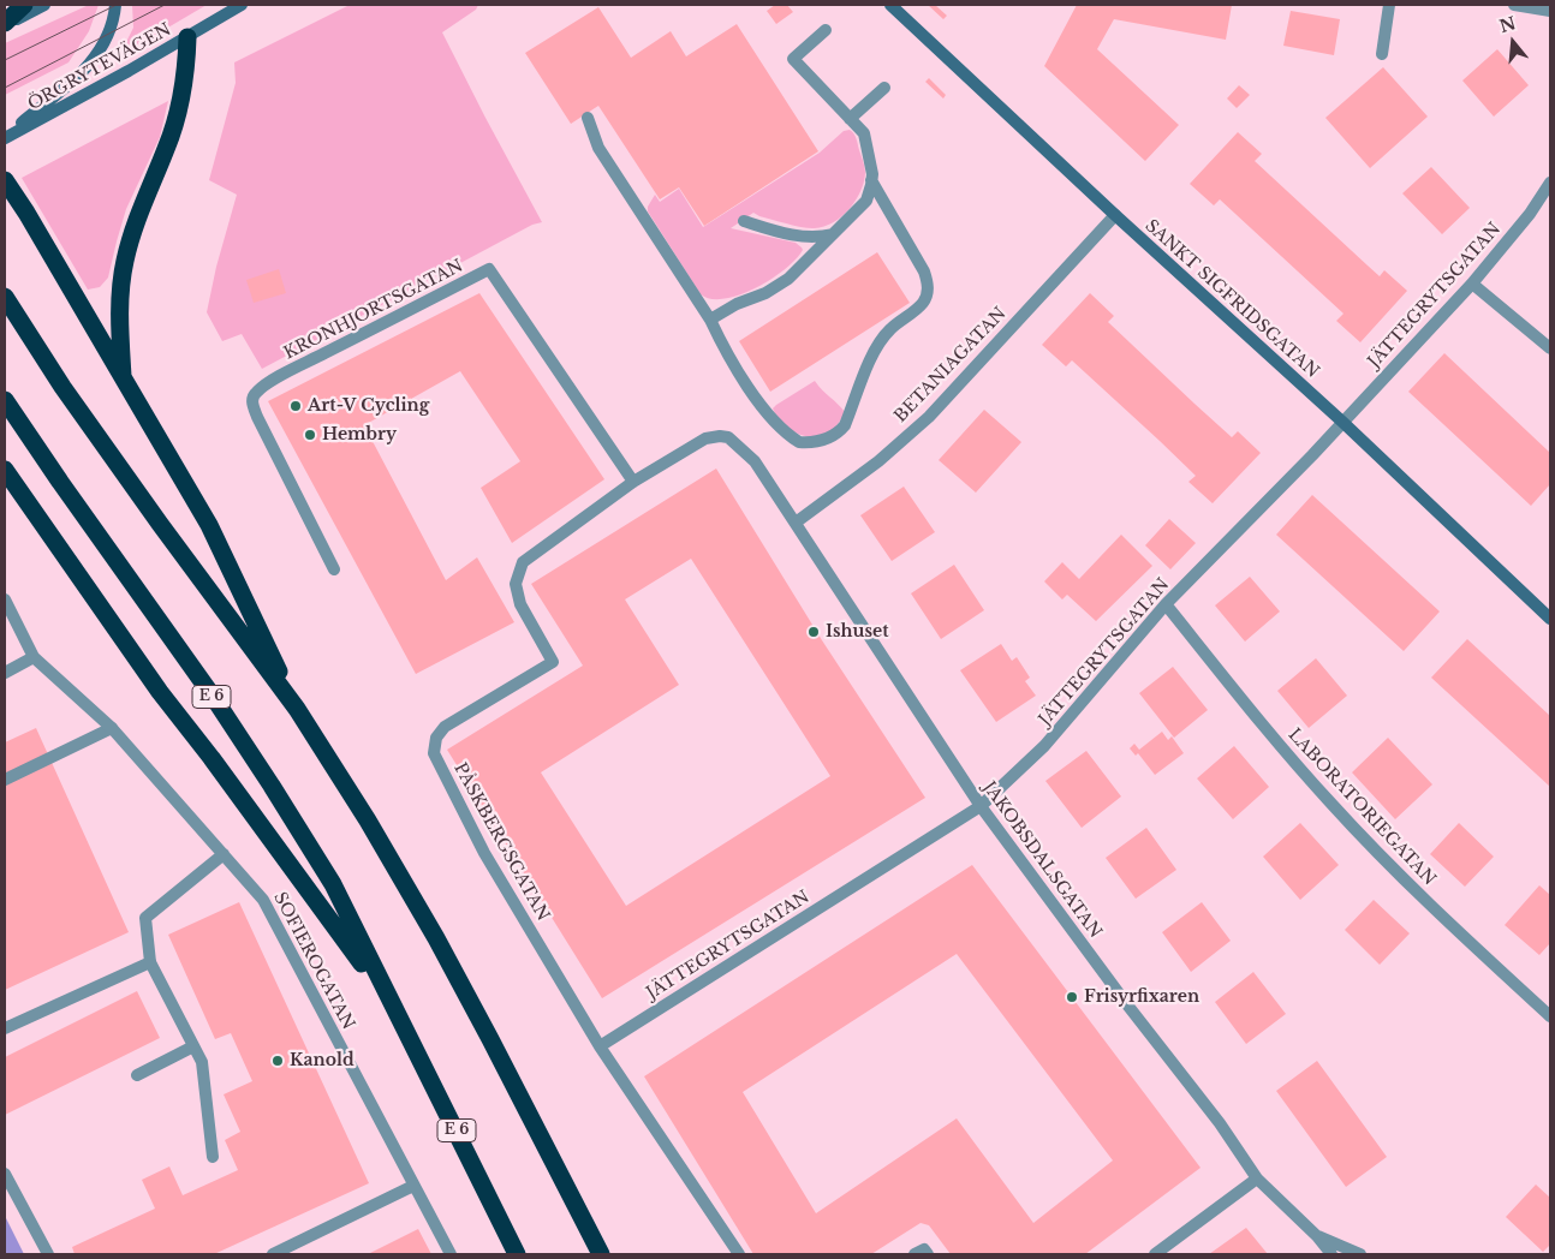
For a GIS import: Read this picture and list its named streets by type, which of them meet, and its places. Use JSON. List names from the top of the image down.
{
  "streets": {
    "highway": ["E 6"],
    "street": [
      "ÖRGRYTEVÄGEN",
      "JÄTTEGRYTSGATAN",
      "SANKT SIGFRIDSGATAN",
      "KRONHJORTSGATAN",
      "BETANIAGATAN",
      "LABORATORIEGATAN",
      "PÅSKBERGSGATAN",
      "JAKOBSDALSGATAN",
      "SOFIEROGATAN"
    ]
  },
  "crossings": [
    ["JÄTTEGRYTSGATAN", "SANKT SIGFRIDSGATAN"],
    ["JÄTTEGRYTSGATAN", "LABORATORIEGATAN"],
    ["JÄTTEGRYTSGATAN", "PÅSKBERGSGATAN"],
    ["JÄTTEGRYTSGATAN", "JAKOBSDALSGATAN"],
    ["SANKT SIGFRIDSGATAN", "BETANIAGATAN"],
    ["KRONHJORTSGATAN", "PÅSKBERGSGATAN"],
    ["BETANIAGATAN", "JAKOBSDALSGATAN"],
    ["PÅSKBERGSGATAN", "JAKOBSDALSGATAN"]
  ],
  "places": [
    "Art-V Cycling",
    "Hembry",
    "Ishuset",
    "Frisyrfixaren",
    "Kanold"
  ],
  "north": "top"
}
